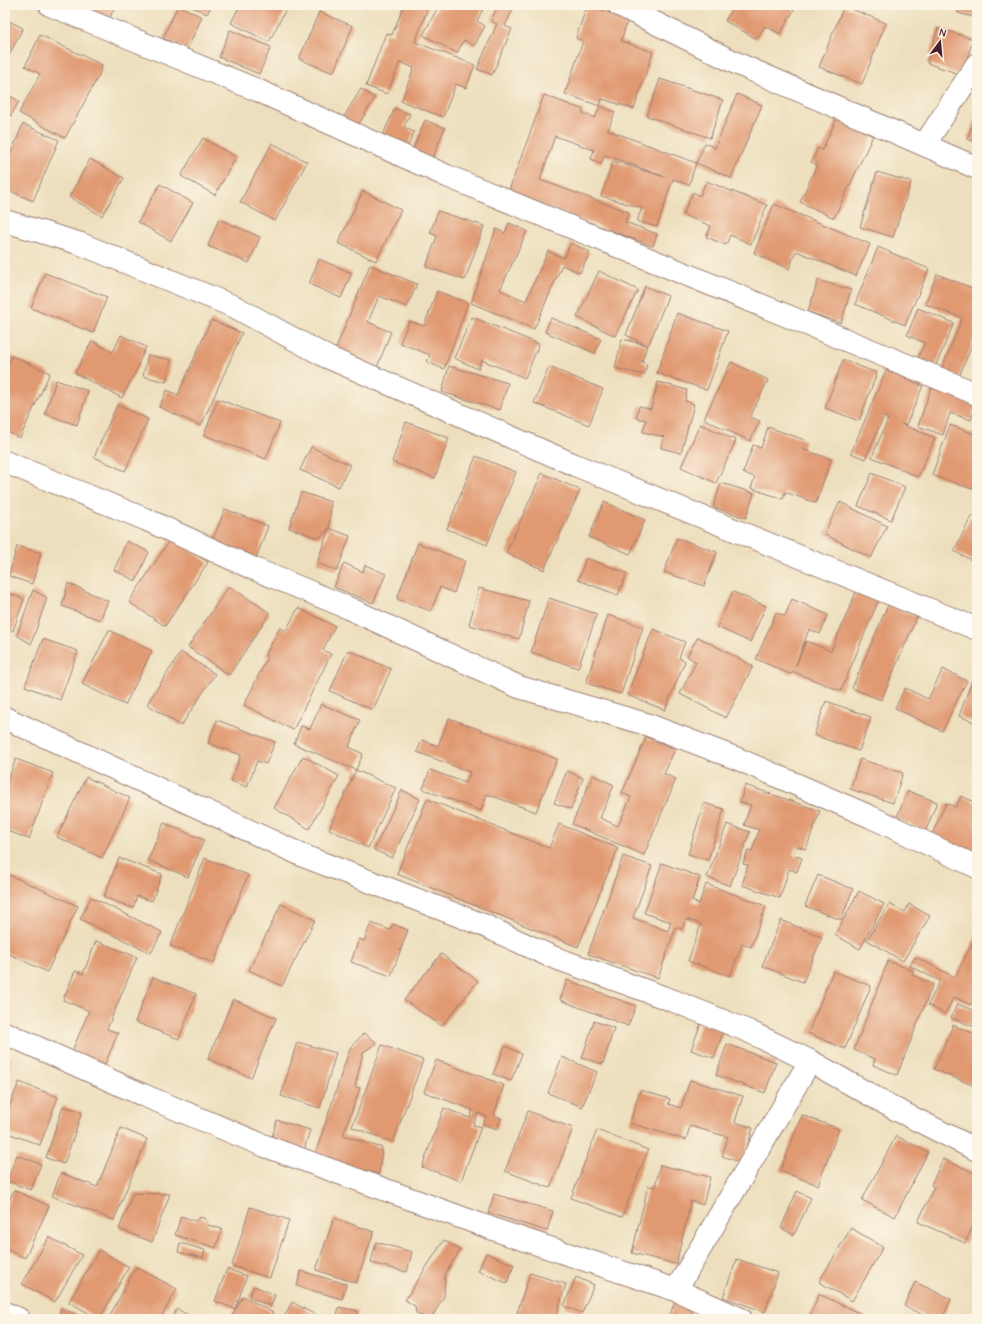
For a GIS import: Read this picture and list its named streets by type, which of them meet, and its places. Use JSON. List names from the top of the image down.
{
  "north": "top"
}
